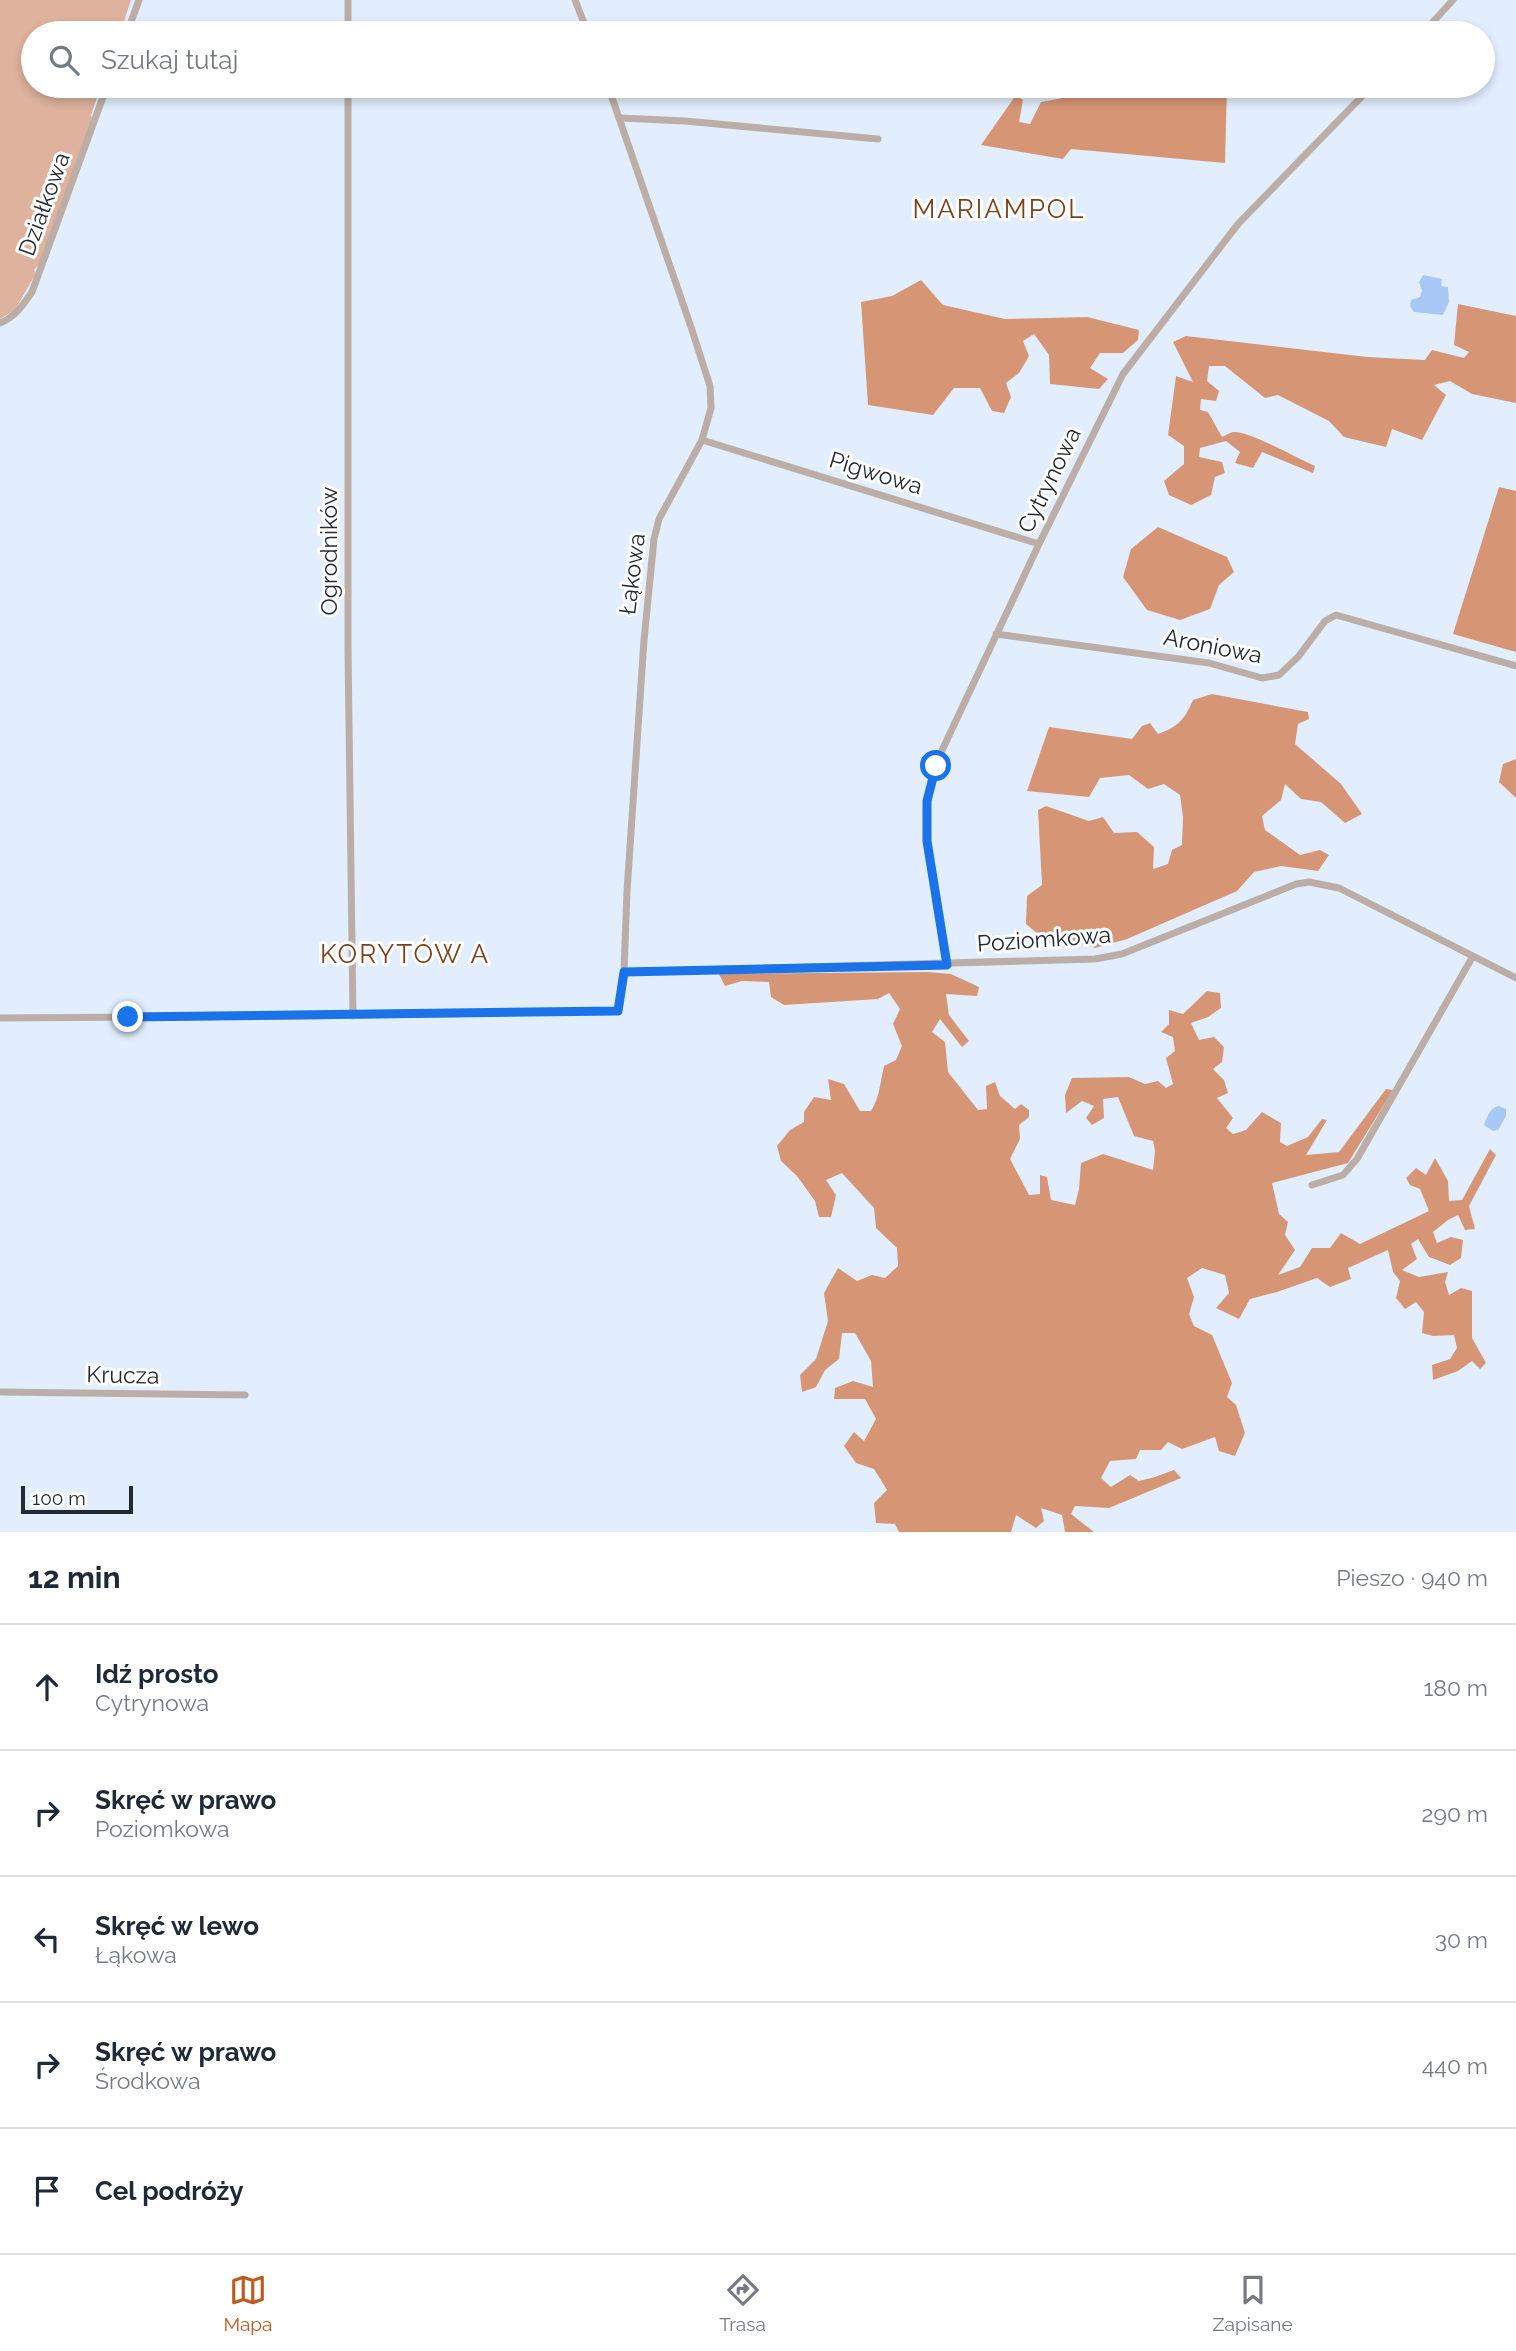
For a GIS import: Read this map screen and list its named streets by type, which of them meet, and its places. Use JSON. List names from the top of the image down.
{
  "streets": {
    "street": [
      "Działkowa",
      "Pigwowa",
      "Cytrynowa",
      "Ogrodników",
      "Łąkowa",
      "Aroniowa",
      "Poziomkowa",
      "Krucza"
    ]
  },
  "crossings": [
    ["Pigwowa", "Cytrynowa"],
    ["Pigwowa", "Łąkowa"],
    ["Cytrynowa", "Aroniowa"],
    ["Cytrynowa", "Poziomkowa"],
    ["Ogrodników", "Łąkowa"],
    ["Łąkowa", "Poziomkowa"]
  ],
  "districts": ["MARIAMPOL", "KORYTÓW A"],
  "scale_bar": "100 m",
  "page": {
    "search": "Szukaj tutaj",
    "scale": "100 m",
    "heading": ["12 min", "Pieszo · 940 m"],
    "list": [
      ["Idź prosto", "Cytrynowa", "180 m"],
      ["Skręć w prawo", "Poziomkowa", "290 m"],
      ["Skręć w lewo", "Łąkowa", "30 m"],
      ["Skręć w prawo", "Środkowa", "440 m"],
      "Cel podróży"
    ],
    "nav": ["Mapa", "Trasa", "Zapisane"]
  }
}
